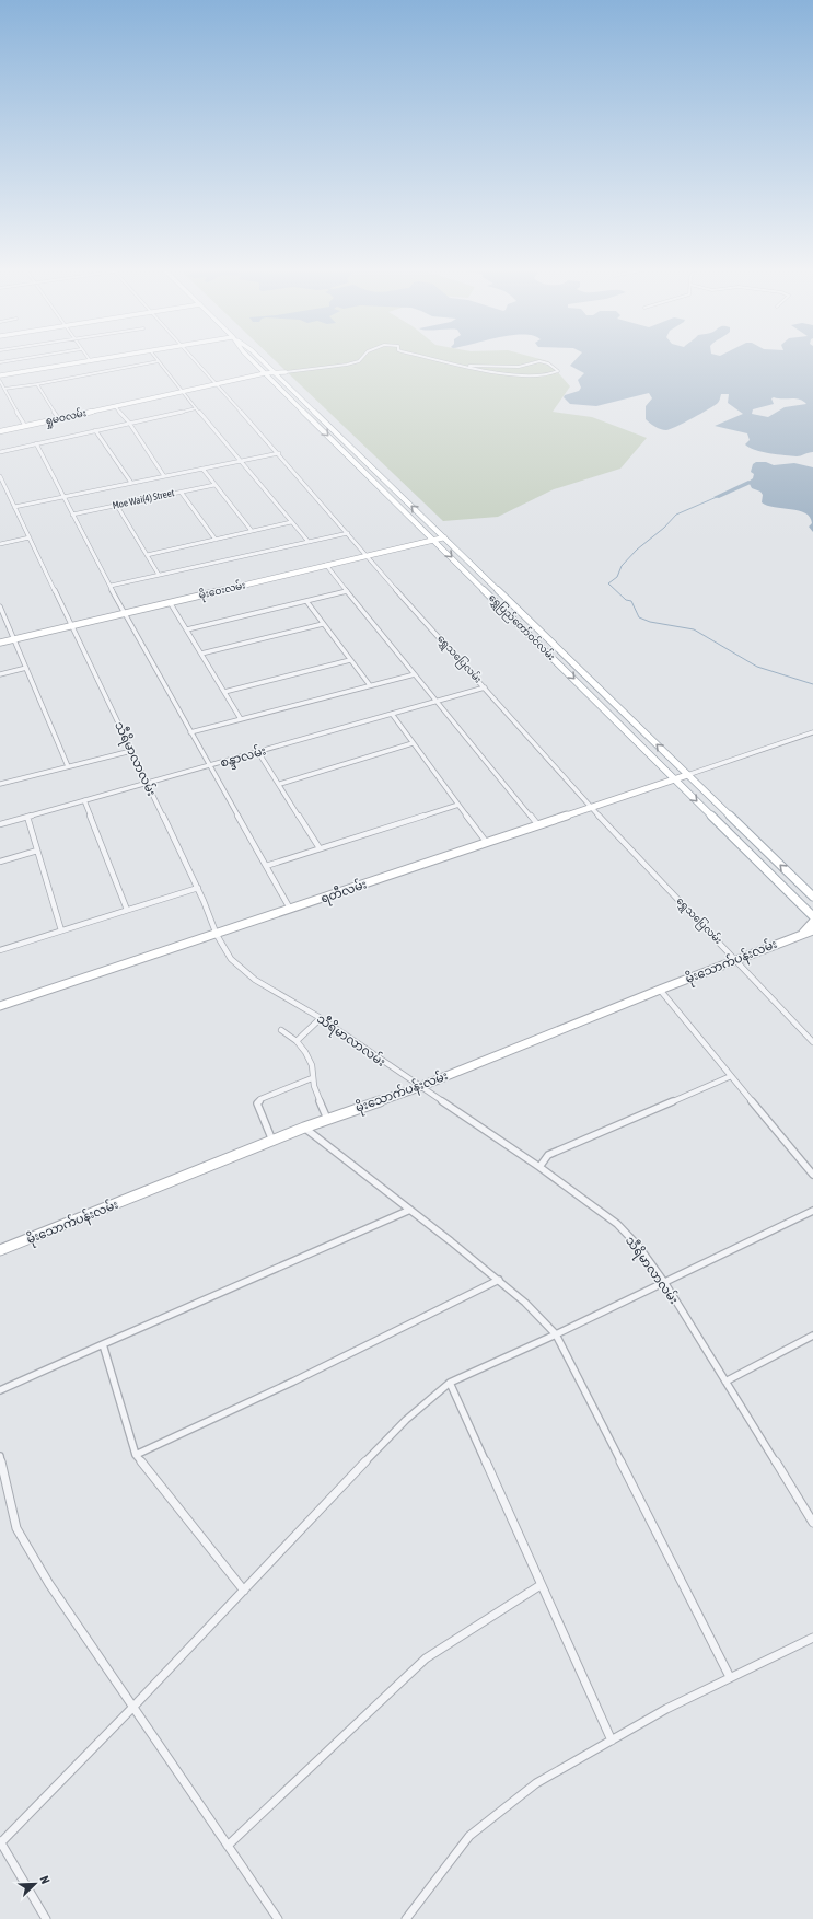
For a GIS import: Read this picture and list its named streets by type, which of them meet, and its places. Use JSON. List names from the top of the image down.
{
  "streets": {
    "main road": [
      "ရှုမဝလမ်း",
      "မိုးဝေးလမ်း",
      "ရွှေပြည်တော်ဝင်လမ်း",
      "ရတီလမ်း",
      "မိုးသောက်ပန်းလမ်း"
    ],
    "street": [
      "Moe Wai(4) Street",
      "ရွှေသပြေလမ်း",
      "စန္ဒာလမ်း",
      "သီရိမာလာလမ်း"
    ]
  },
  "crossings": [
    ["ရှုမဝလမ်း", "ရွှေပြည်တော်ဝင်လမ်း"],
    ["ရှုမဝလမ်း", "ရွှေသပြေလမ်း"],
    ["မိုးဝေးလမ်း", "ရွှေပြည်တော်ဝင်လမ်း"],
    ["မိုးဝေးလမ်း", "ရွှေသပြေလမ်း"],
    ["မိုးဝေးလမ်း", "သီရိမာလာလမ်း"],
    ["ရွှေပြည်တော်ဝင်လမ်း", "ရတီလမ်း"],
    ["ရွှေသပြေလမ်း", "စန္ဒာလမ်း"],
    ["ရွှေသပြေလမ်း", "ရတီလမ်း"],
    ["ရွှေသပြေလမ်း", "မိုးသောက်ပန်းလမ်း"],
    ["စန္ဒာလမ်း", "သီရိမာလာလမ်း"],
    ["သီရိမာလာလမ်း", "ရတီလမ်း"],
    ["သီရိမာလာလမ်း", "မိုးသောက်ပန်းလမ်း"]
  ],
  "north": "top right"
}
